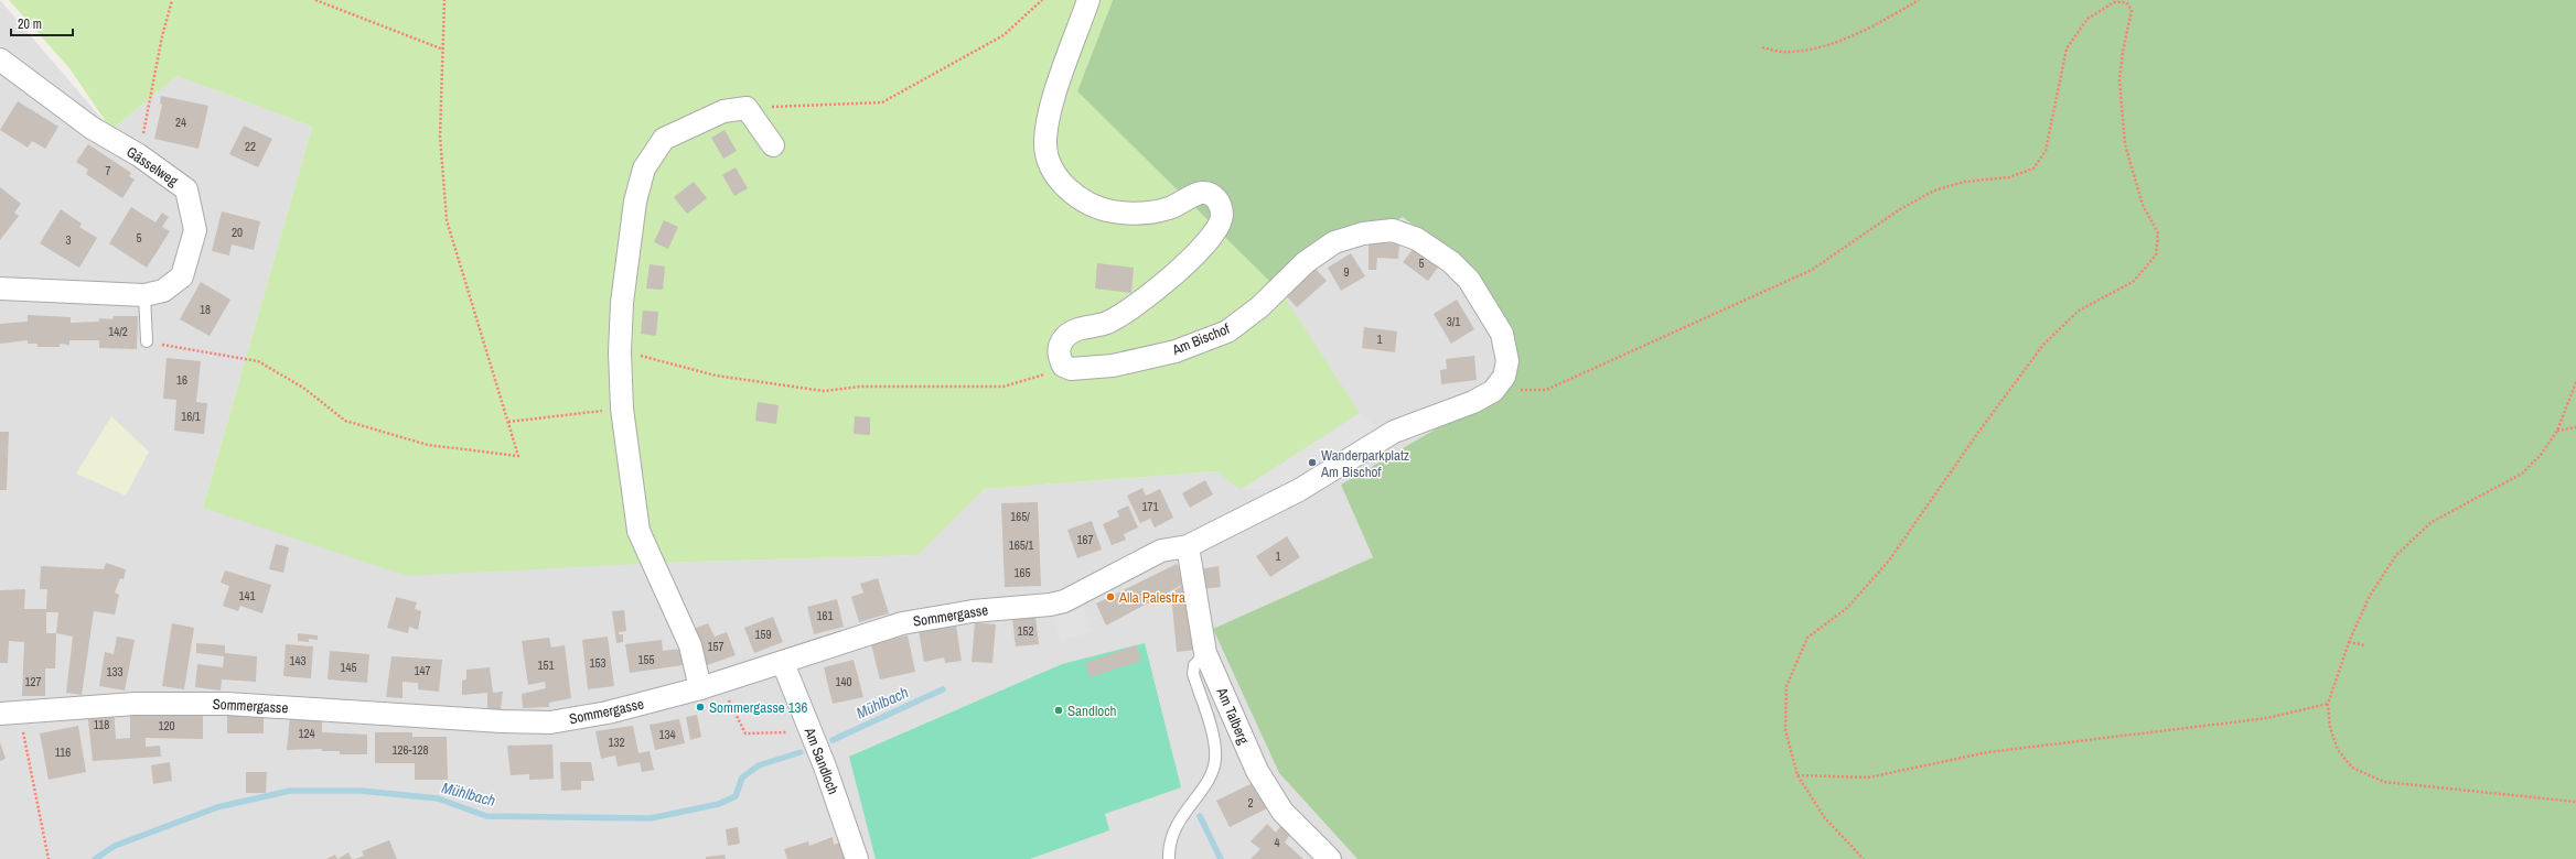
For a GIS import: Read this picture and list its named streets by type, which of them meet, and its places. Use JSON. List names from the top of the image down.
{
  "streets": {
    "street": [
      "Gässelweg",
      "Am Bischof",
      "Sommergasse",
      "Am Talberg",
      "Am Sandloch"
    ]
  },
  "crossings": [
    ["Am Bischof", "Sommergasse"],
    ["Am Bischof", "Am Talberg"],
    ["Sommergasse", "Am Talberg"],
    ["Sommergasse", "Am Sandloch"]
  ],
  "water": ["Mühlbach"],
  "places": [
    "Wanderparkplatz Am Bischof",
    "Alla Palestra",
    "Sommergasse 136",
    "Sandloch"
  ],
  "house_numbers": [
    "24",
    "22",
    "7",
    "20",
    "5",
    "3",
    "5",
    "9",
    "18",
    "3/1",
    "14/2",
    "1",
    "16",
    "16/1",
    "171",
    "165/",
    "167",
    "165/1",
    "1",
    "165",
    "141",
    "161",
    "152",
    "159",
    "157",
    "155",
    "143",
    "153",
    "151",
    "145",
    "147",
    "133",
    "127",
    "140",
    "118",
    "120",
    "124",
    "134",
    "132",
    "126-128",
    "116",
    "2",
    "4"
  ],
  "scale_bar": "20 m"
}
